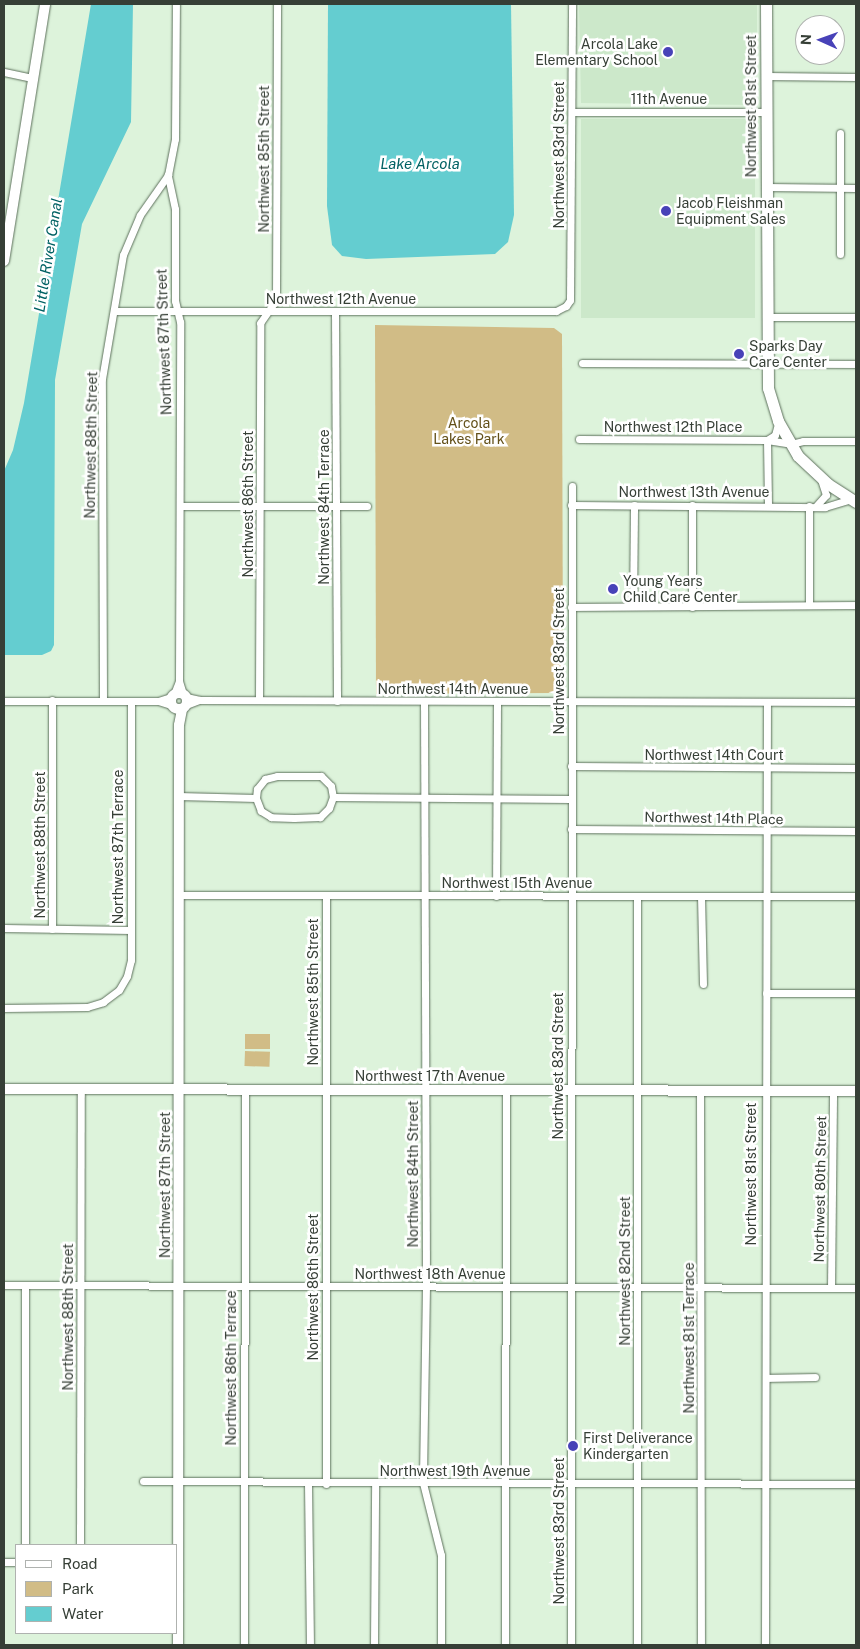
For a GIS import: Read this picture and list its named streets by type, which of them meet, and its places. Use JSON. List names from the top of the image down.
{
  "streets": {
    "main road": ["Northwest 81st Street"],
    "street": [
      "11th Avenue",
      "Northwest 83rd Street",
      "Northwest 85th Street",
      "Northwest 12th Avenue",
      "Northwest 87th Street",
      "Northwest 12th Place",
      "Northwest 88th Street",
      "Northwest 13th Avenue",
      "Northwest 86th Street",
      "Northwest 84th Terrace",
      "Northwest 14th Avenue",
      "Northwest 14th Court",
      "Northwest 14th Place",
      "Northwest 87th Terrace",
      "Northwest 15th Avenue",
      "Northwest 17th Avenue",
      "Northwest 84th Street",
      "Northwest 80th Street",
      "Northwest 82nd Street",
      "Northwest 18th Avenue",
      "Northwest 81st Terrace",
      "Northwest 86th Terrace",
      "Northwest 19th Avenue"
    ]
  },
  "crossings": [
    ["11th Avenue", "Northwest 81st Street"],
    ["11th Avenue", "Northwest 83rd Street"],
    ["Northwest 81st Street", "Northwest 12th Place"],
    ["Northwest 81st Street", "Northwest 13th Avenue"],
    ["Northwest 81st Street", "Northwest 14th Avenue"],
    ["Northwest 81st Street", "Northwest 14th Court"],
    ["Northwest 81st Street", "Northwest 14th Place"],
    ["Northwest 81st Street", "Northwest 15th Avenue"],
    ["Northwest 81st Street", "Northwest 17th Avenue"],
    ["Northwest 81st Street", "Northwest 18th Avenue"],
    ["Northwest 81st Street", "Northwest 19th Avenue"],
    ["Northwest 83rd Street", "Northwest 12th Avenue"],
    ["Northwest 83rd Street", "Northwest 13th Avenue"],
    ["Northwest 83rd Street", "Northwest 14th Avenue"],
    ["Northwest 83rd Street", "Northwest 14th Court"],
    ["Northwest 83rd Street", "Northwest 14th Place"],
    ["Northwest 83rd Street", "Northwest 15th Avenue"],
    ["Northwest 83rd Street", "Northwest 17th Avenue"],
    ["Northwest 83rd Street", "Northwest 18th Avenue"],
    ["Northwest 83rd Street", "Northwest 19th Avenue"],
    ["Northwest 85th Street", "Northwest 12th Avenue"],
    ["Northwest 85th Street", "Northwest 86th Street"],
    ["Northwest 85th Street", "Northwest 15th Avenue"],
    ["Northwest 85th Street", "Northwest 17th Avenue"],
    ["Northwest 12th Avenue", "Northwest 87th Street"],
    ["Northwest 12th Avenue", "Northwest 88th Street"],
    ["Northwest 12th Avenue", "Northwest 86th Street"],
    ["Northwest 12th Avenue", "Northwest 84th Terrace"],
    ["Northwest 87th Street", "Northwest 88th Street"],
    ["Northwest 87th Street", "Northwest 14th Avenue"],
    ["Northwest 87th Street", "Northwest 15th Avenue"],
    ["Northwest 87th Street", "Northwest 17th Avenue"],
    ["Northwest 87th Street", "Northwest 18th Avenue"],
    ["Northwest 87th Street", "Northwest 19th Avenue"],
    ["Northwest 88th Street", "Northwest 14th Avenue"],
    ["Northwest 88th Street", "Northwest 17th Avenue"],
    ["Northwest 88th Street", "Northwest 18th Avenue"],
    ["Northwest 86th Street", "Northwest 14th Avenue"],
    ["Northwest 86th Street", "Northwest 17th Avenue"],
    ["Northwest 86th Street", "Northwest 18th Avenue"],
    ["Northwest 86th Street", "Northwest 19th Avenue"],
    ["Northwest 84th Terrace", "Northwest 14th Avenue"],
    ["Northwest 14th Avenue", "Northwest 87th Terrace"],
    ["Northwest 14th Avenue", "Northwest 84th Street"],
    ["Northwest 15th Avenue", "Northwest 84th Street"],
    ["Northwest 15th Avenue", "Northwest 82nd Street"],
    ["Northwest 17th Avenue", "Northwest 84th Street"],
    ["Northwest 17th Avenue", "Northwest 80th Street"],
    ["Northwest 17th Avenue", "Northwest 82nd Street"],
    ["Northwest 17th Avenue", "Northwest 81st Terrace"],
    ["Northwest 17th Avenue", "Northwest 86th Terrace"],
    ["Northwest 84th Street", "Northwest 18th Avenue"],
    ["Northwest 84th Street", "Northwest 19th Avenue"],
    ["Northwest 80th Street", "Northwest 18th Avenue"],
    ["Northwest 82nd Street", "Northwest 18th Avenue"],
    ["Northwest 82nd Street", "Northwest 19th Avenue"],
    ["Northwest 18th Avenue", "Northwest 81st Terrace"],
    ["Northwest 18th Avenue", "Northwest 86th Terrace"],
    ["Northwest 81st Terrace", "Northwest 19th Avenue"],
    ["Northwest 86th Terrace", "Northwest 19th Avenue"]
  ],
  "water": ["Lake Arcola", "Little River Canal"],
  "parks": ["Arcola Lakes Park"],
  "places": [
    "Arcola Lake Elementary School",
    "Jacob Fleishman Equipment Sales",
    "Sparks Day Care Center",
    "Young Years Child Care Center",
    "First Deliverance Kindergarten"
  ],
  "legend": ["Road", "Park", "Water"],
  "north": "left"
}
